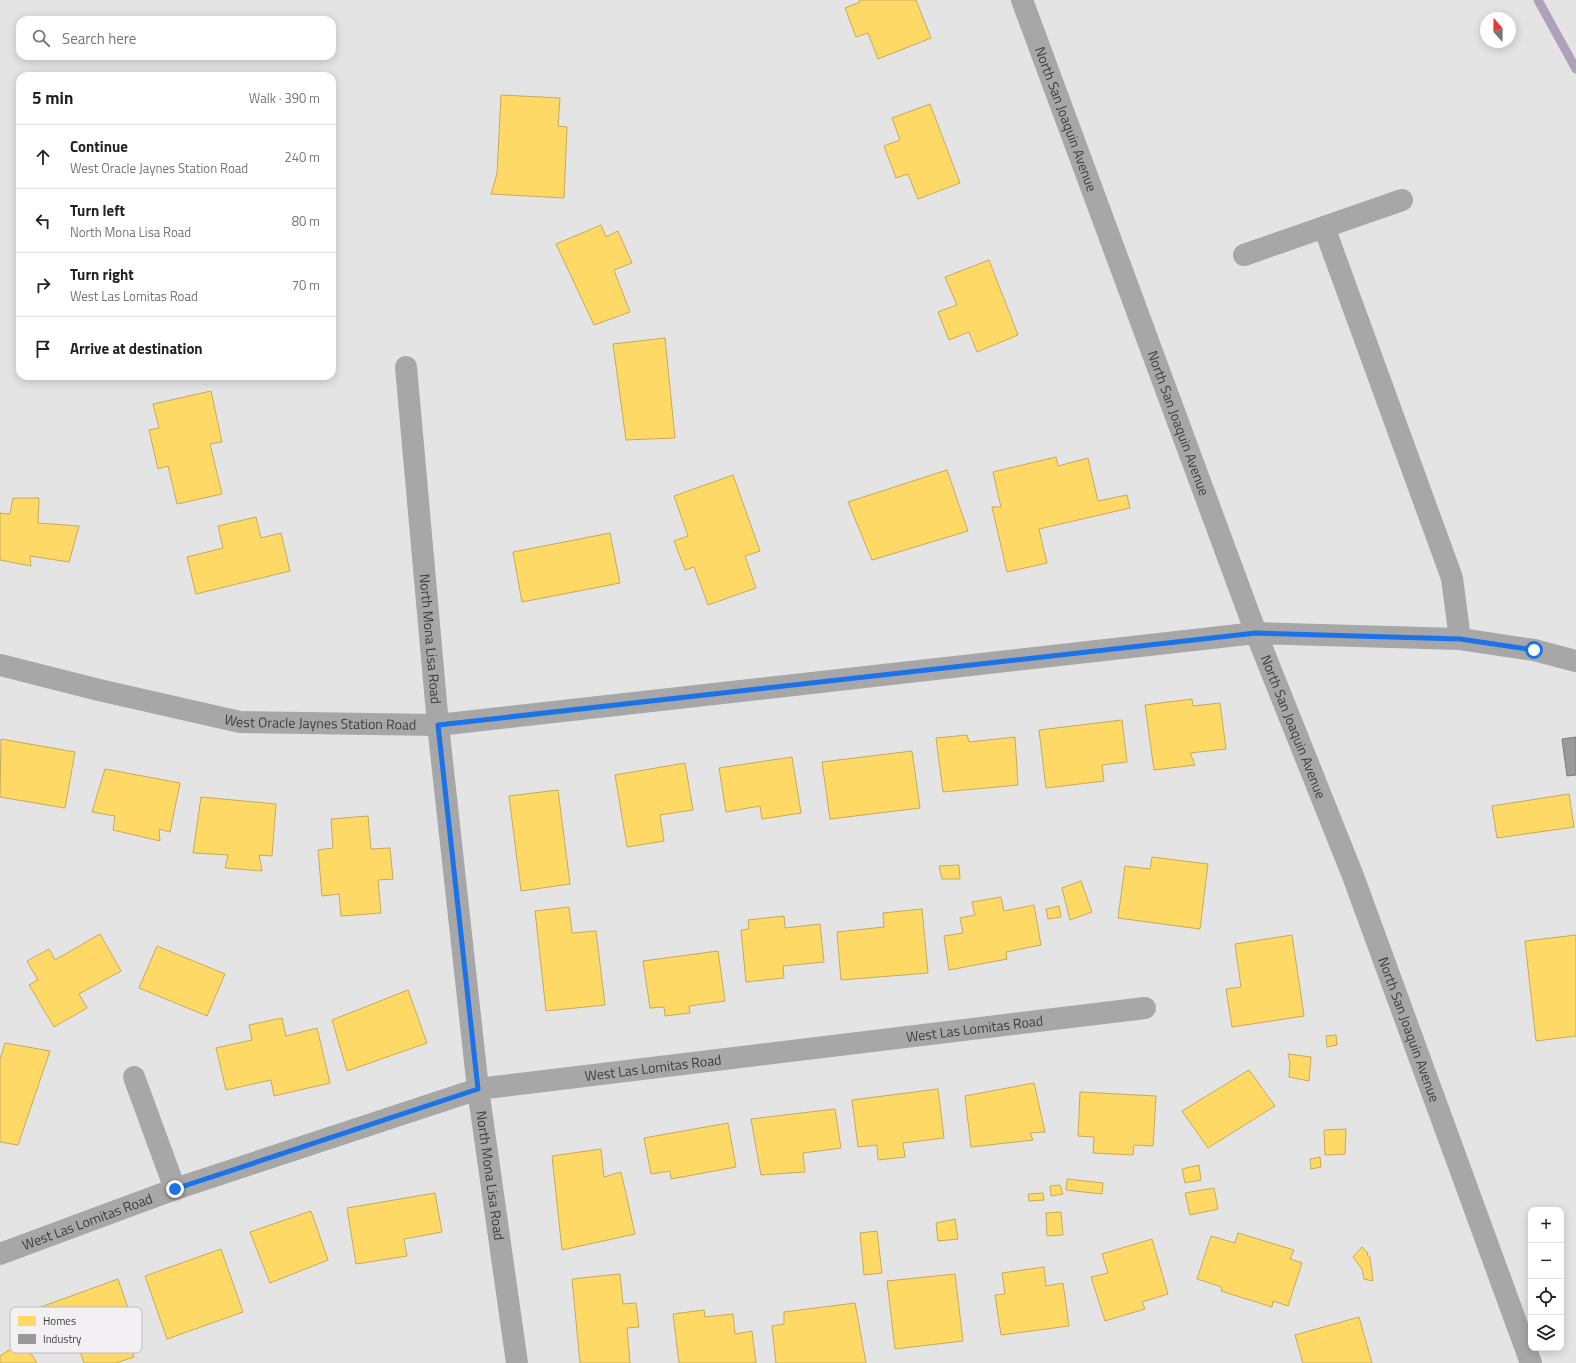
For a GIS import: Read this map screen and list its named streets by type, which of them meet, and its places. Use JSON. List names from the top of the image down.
{
  "streets": {
    "street": [
      "North San Joaquin Avenue",
      "North Mona Lisa Road",
      "West Oracle Jaynes Station Road",
      "West Las Lomitas Road"
    ]
  },
  "crossings": [
    ["North San Joaquin Avenue", "West Oracle Jaynes Station Road"],
    ["North Mona Lisa Road", "West Oracle Jaynes Station Road"],
    ["North Mona Lisa Road", "West Las Lomitas Road"]
  ],
  "legend": ["Homes", "Industry"],
  "north": "top",
  "page": {
    "search": "Search here",
    "heading": ["5 min", "Walk · 390 m"],
    "list": [
      ["Continue", "West Oracle Jaynes Station Road", "240 m"],
      ["Turn left", "North Mona Lisa Road", "80 m"],
      ["Turn right", "West Las Lomitas Road", "70 m"],
      "Arrive at destination"
    ],
    "map_buttons": ["+", "−"]
  }
}
